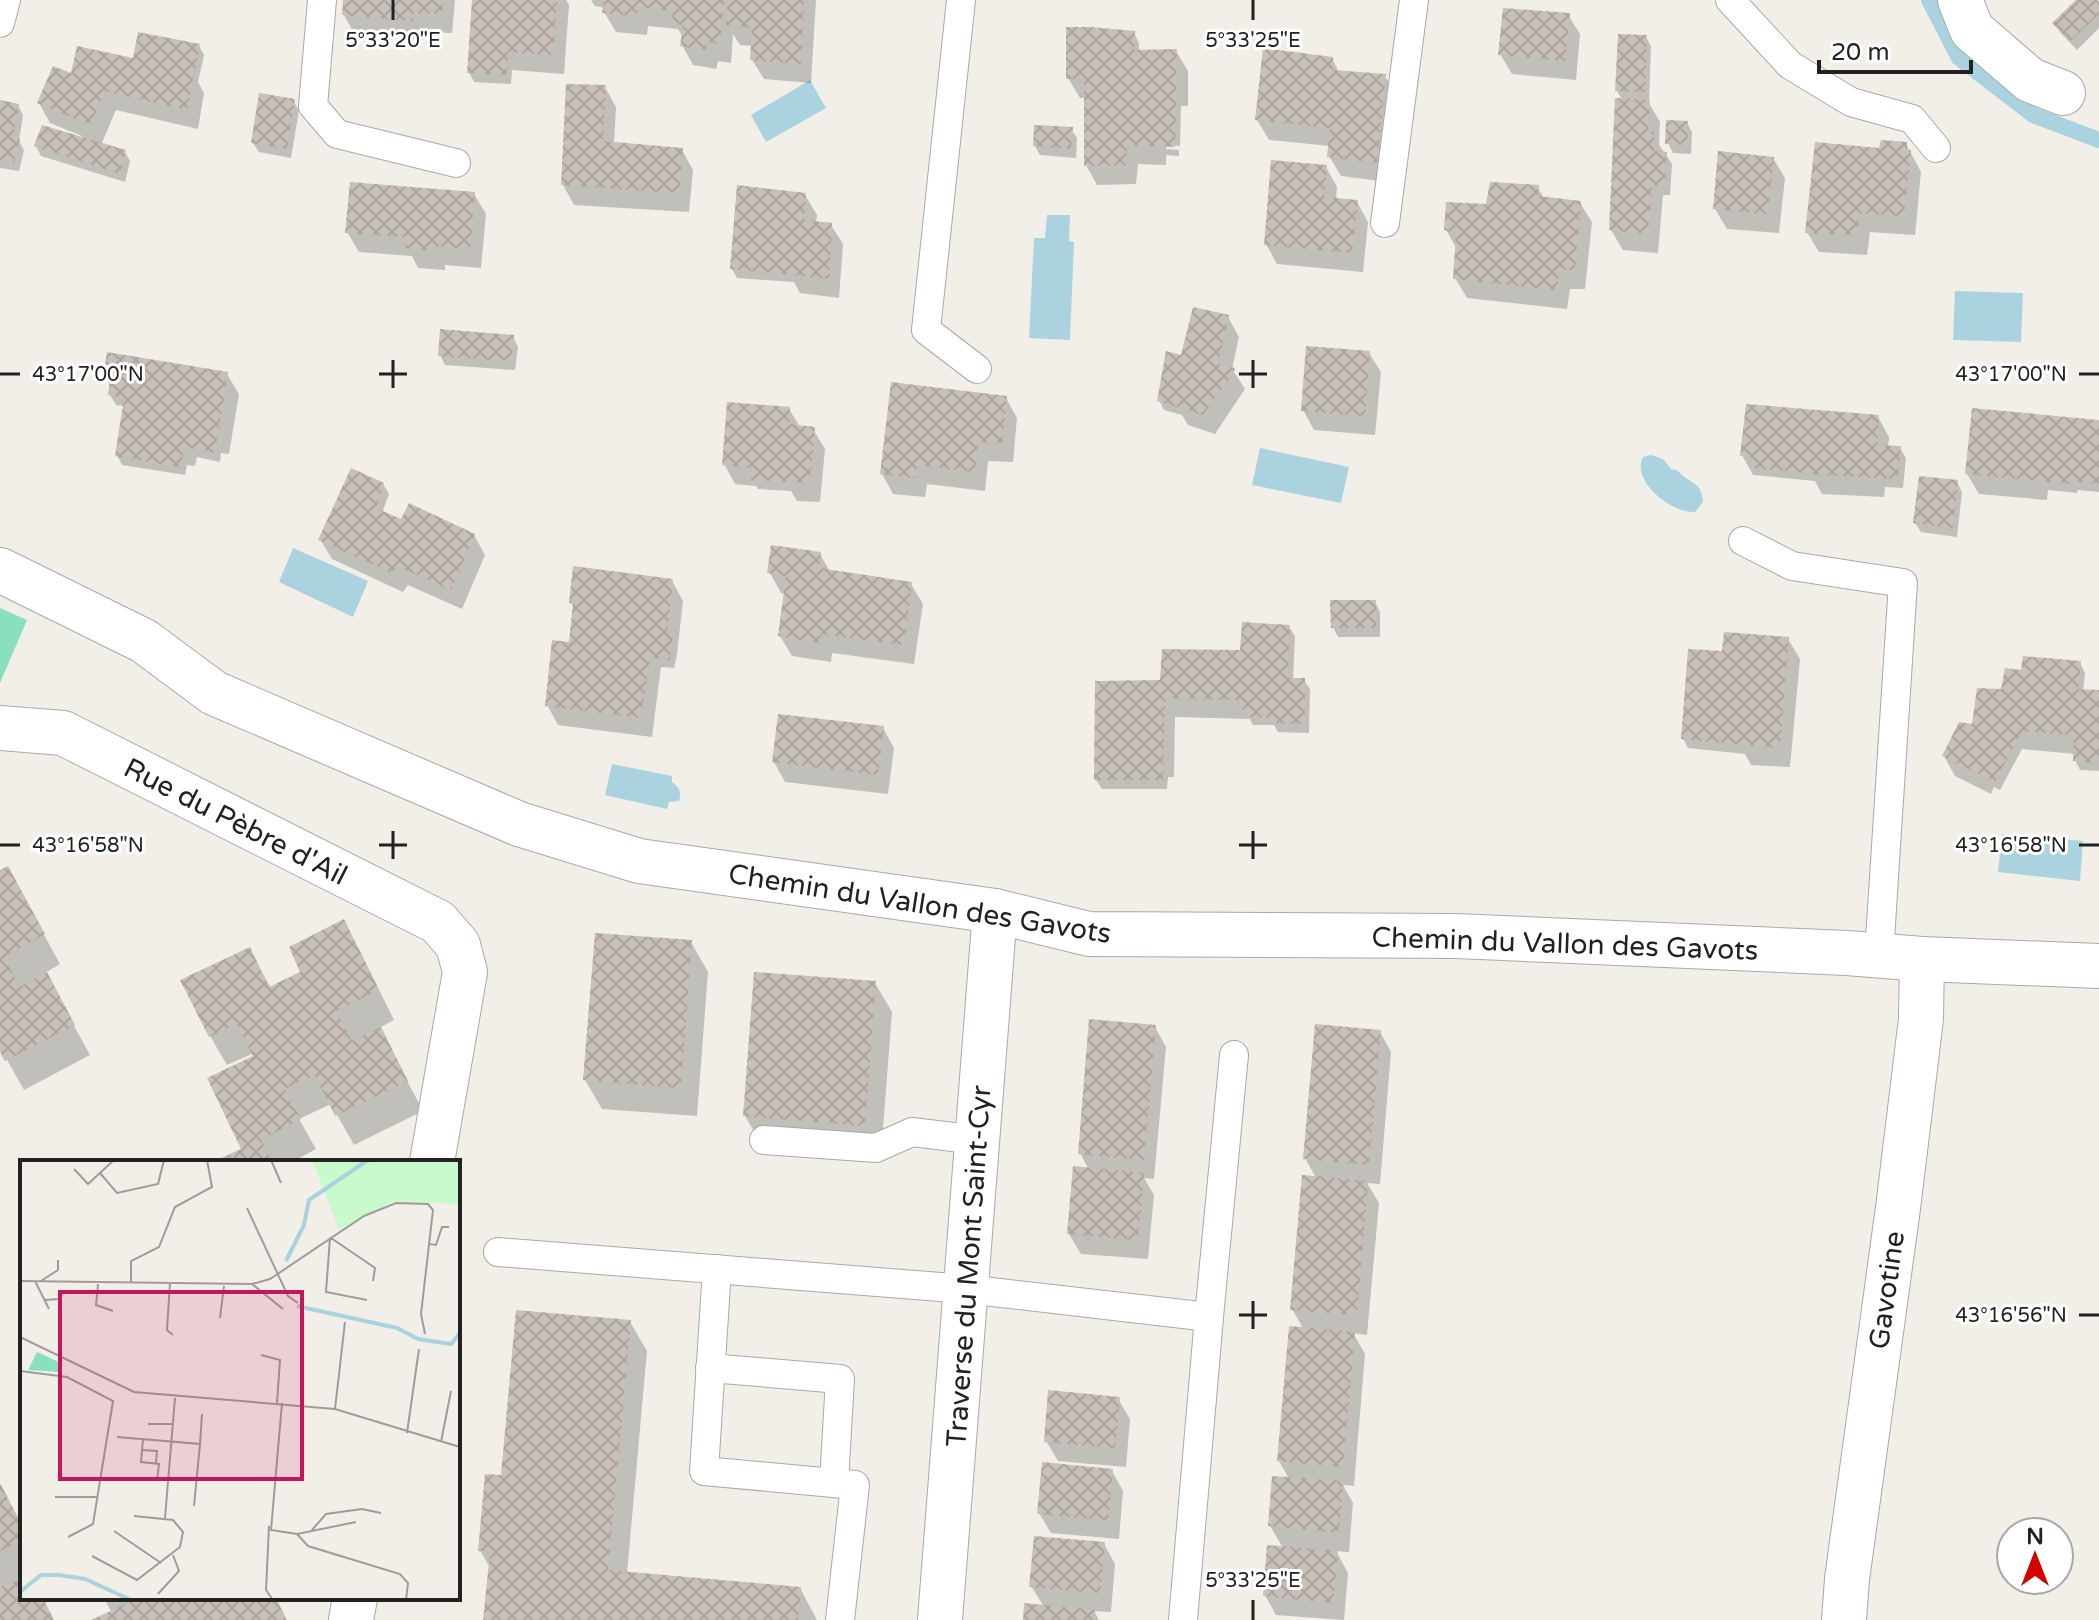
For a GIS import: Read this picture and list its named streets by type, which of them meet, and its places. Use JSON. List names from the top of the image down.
{
  "streets": {
    "street": [
      "Rue du Pèbre d'Ail",
      "Chemin du Vallon des Gavots",
      "Traverse du Mont Saint-Cyr",
      "Gavotine"
    ]
  },
  "crossings": [
    ["Chemin du Vallon des Gavots", "Traverse du Mont Saint-Cyr"],
    ["Chemin du Vallon des Gavots", "Gavotine"]
  ],
  "scale_bar": "20 m",
  "north": "top",
  "coordinates": [
    "5°33'20\"E",
    "5°33'25\"E",
    "43°17'00\"N",
    "43°16'58\"N",
    "43°16'56\"N"
  ]
}
